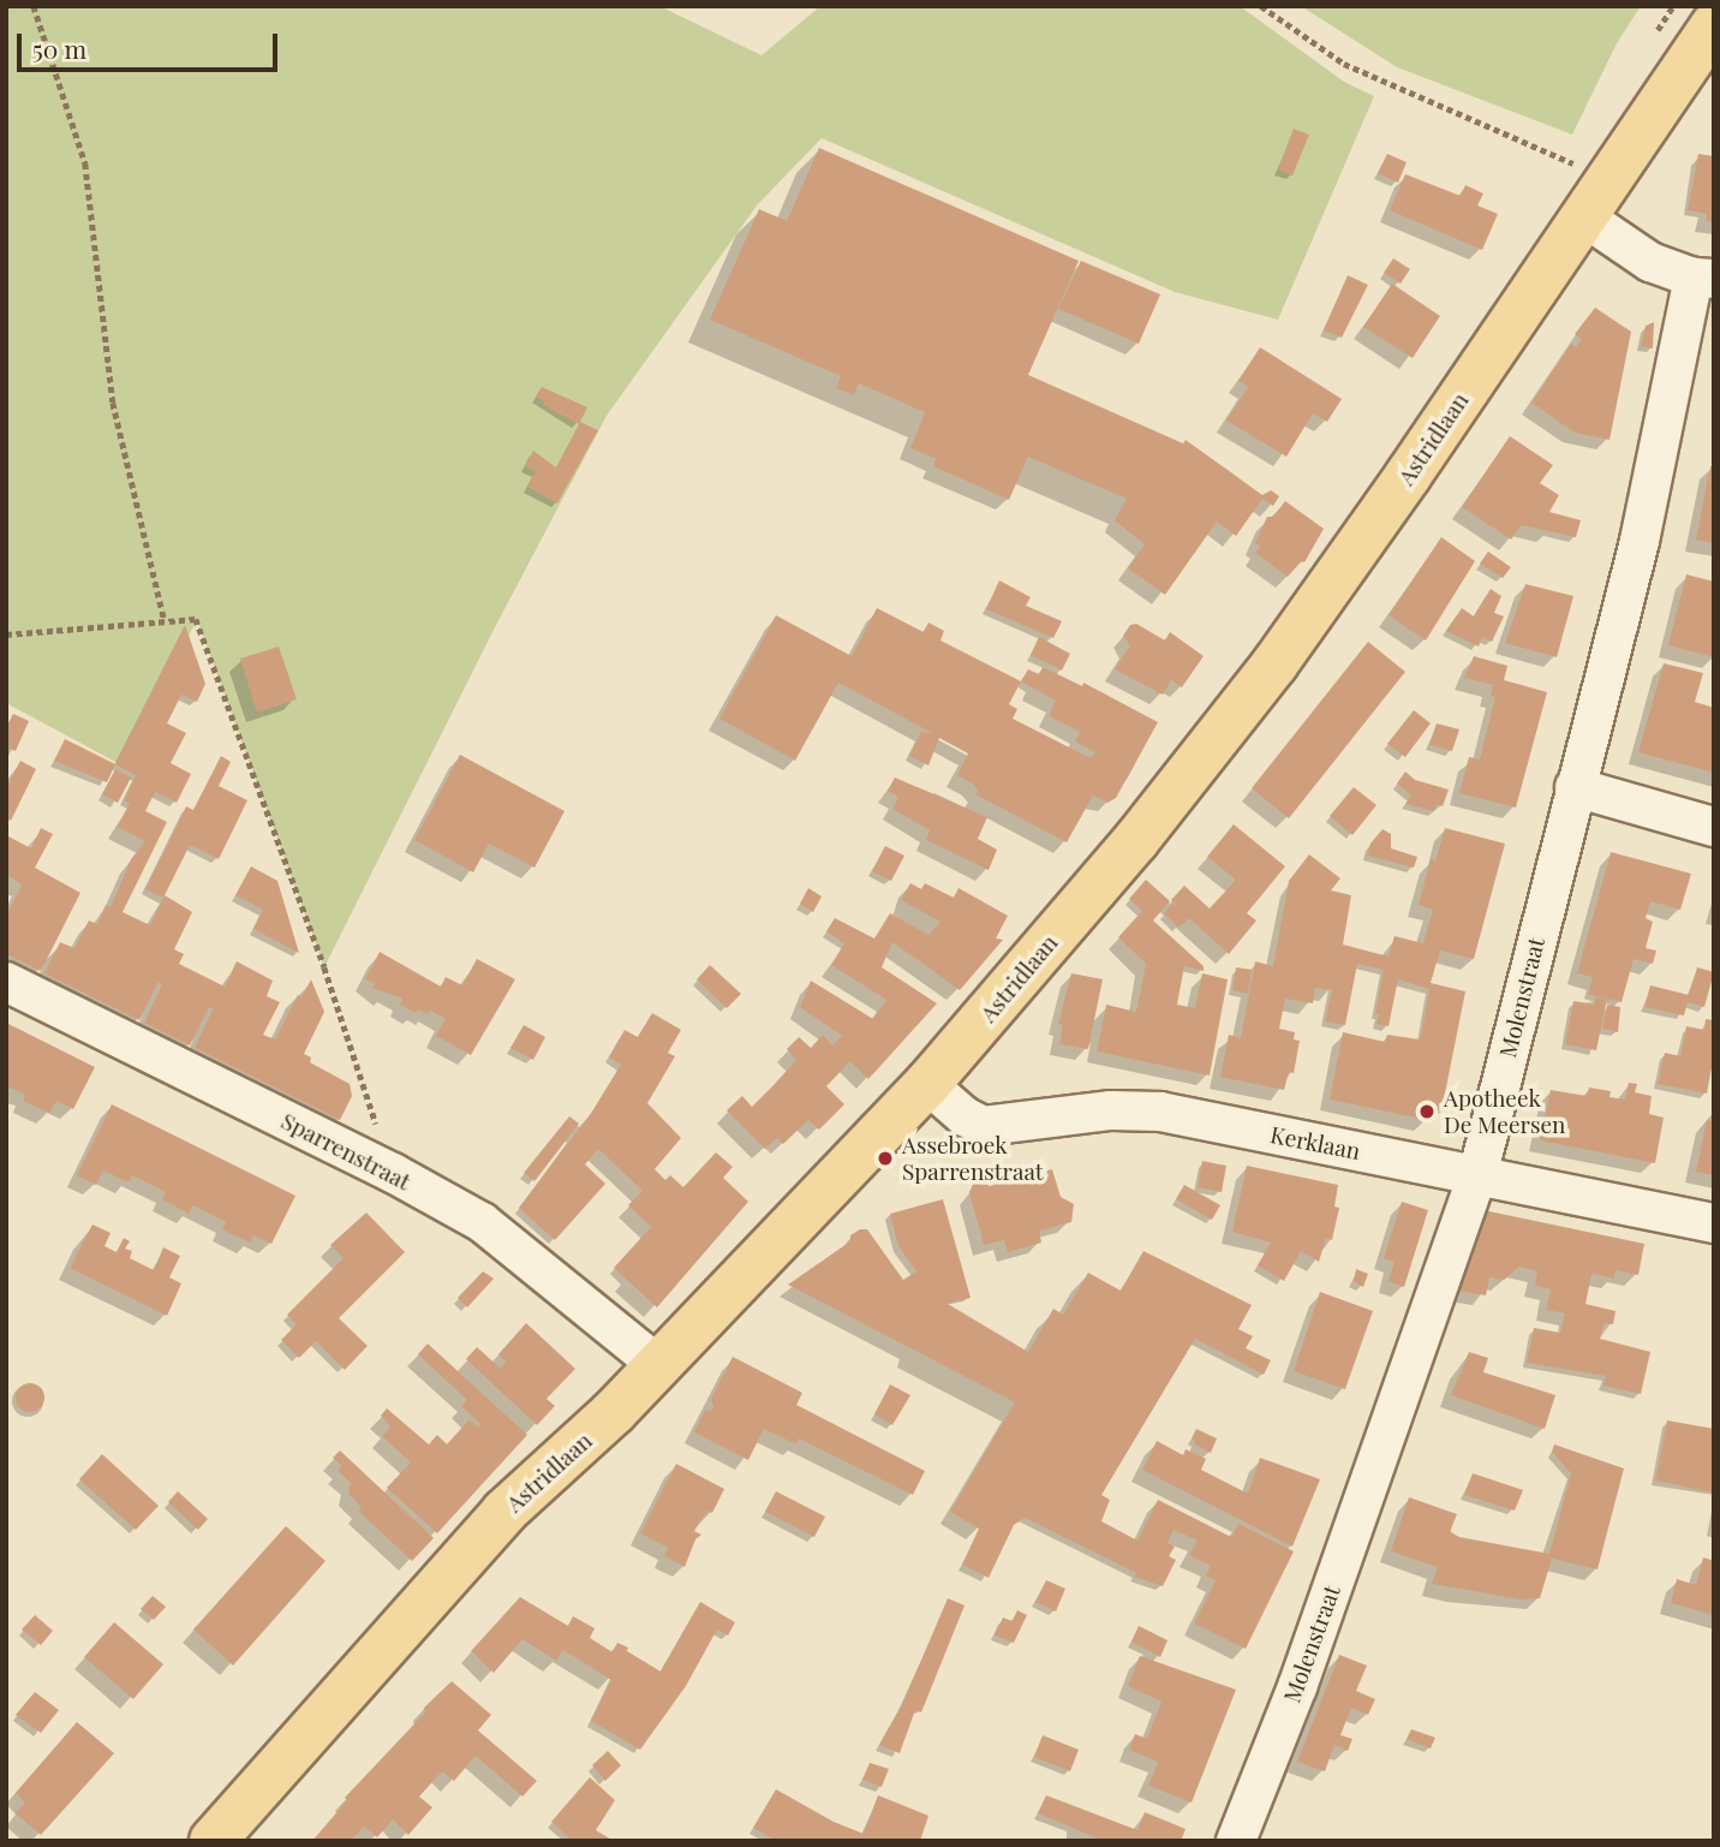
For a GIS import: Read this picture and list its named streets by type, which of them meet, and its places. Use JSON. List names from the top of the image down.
{
  "streets": {
    "main road": ["Astridlaan"],
    "street": ["Molenstraat", "Kerklaan", "Sparrenstraat"]
  },
  "crossings": [
    ["Astridlaan", "Kerklaan"],
    ["Astridlaan", "Sparrenstraat"],
    ["Molenstraat", "Kerklaan"]
  ],
  "places": ["Apotheek De Meersen", "Assebroek Sparrenstraat"],
  "scale_bar": "50 m"
}
